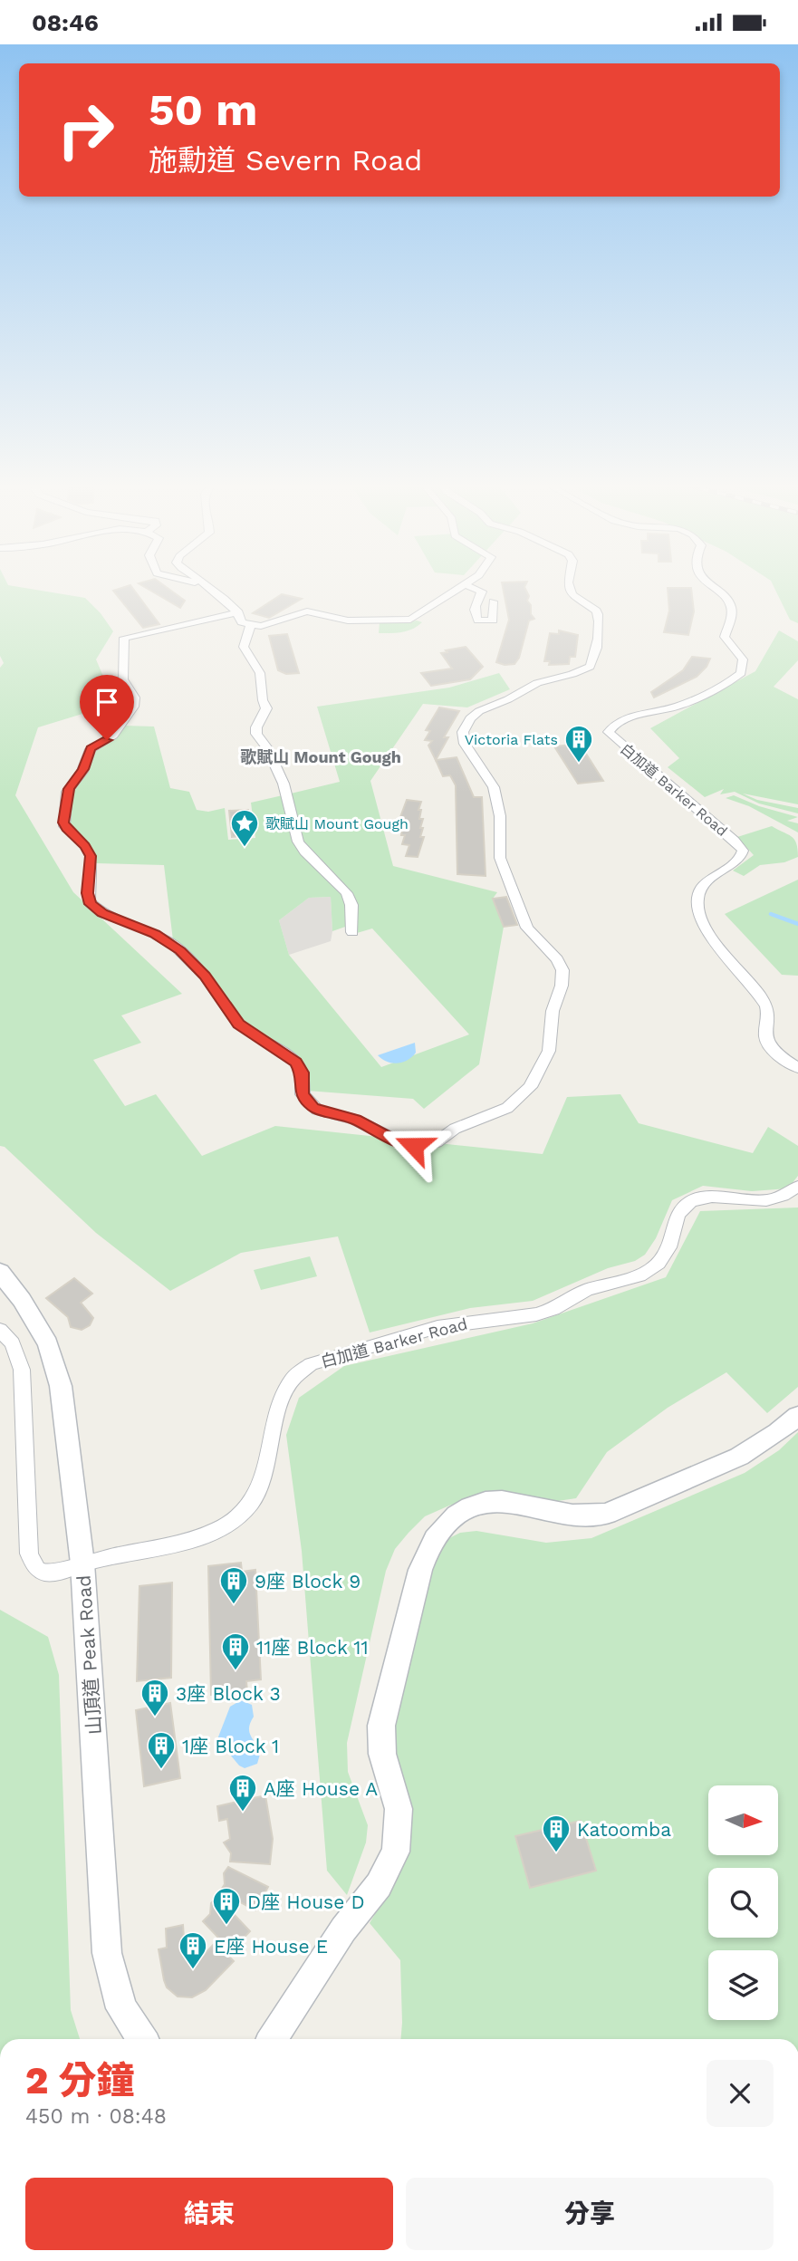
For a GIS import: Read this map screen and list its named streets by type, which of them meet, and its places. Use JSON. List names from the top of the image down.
{
  "streets": {
    "main road": ["山頂道 Peak Road"],
    "street": ["白加道 Barker Road"]
  },
  "crossings": [
    ["白加道 Barker Road", "山頂道 Peak Road"]
  ],
  "districts": ["歌賦山 Mount Gough"],
  "places": {
    "building": [
      "Victoria Flats",
      "9座 Block 9",
      "11座 Block 11",
      "3座 Block 3",
      "1座 Block 1",
      "A座 House A",
      "Katoomba",
      "D座 House D",
      "E座 House E"
    ],
    "place": ["歌賦山 Mount Gough"]
  },
  "north": "right",
  "page": {
    "status": "08:46",
    "turn": ["50 m", "施勳道 Severn Road"],
    "heading": ["2 分鐘", "450 m · 08:48"],
    "buttons": ["結束", "分享"]
  }
}
